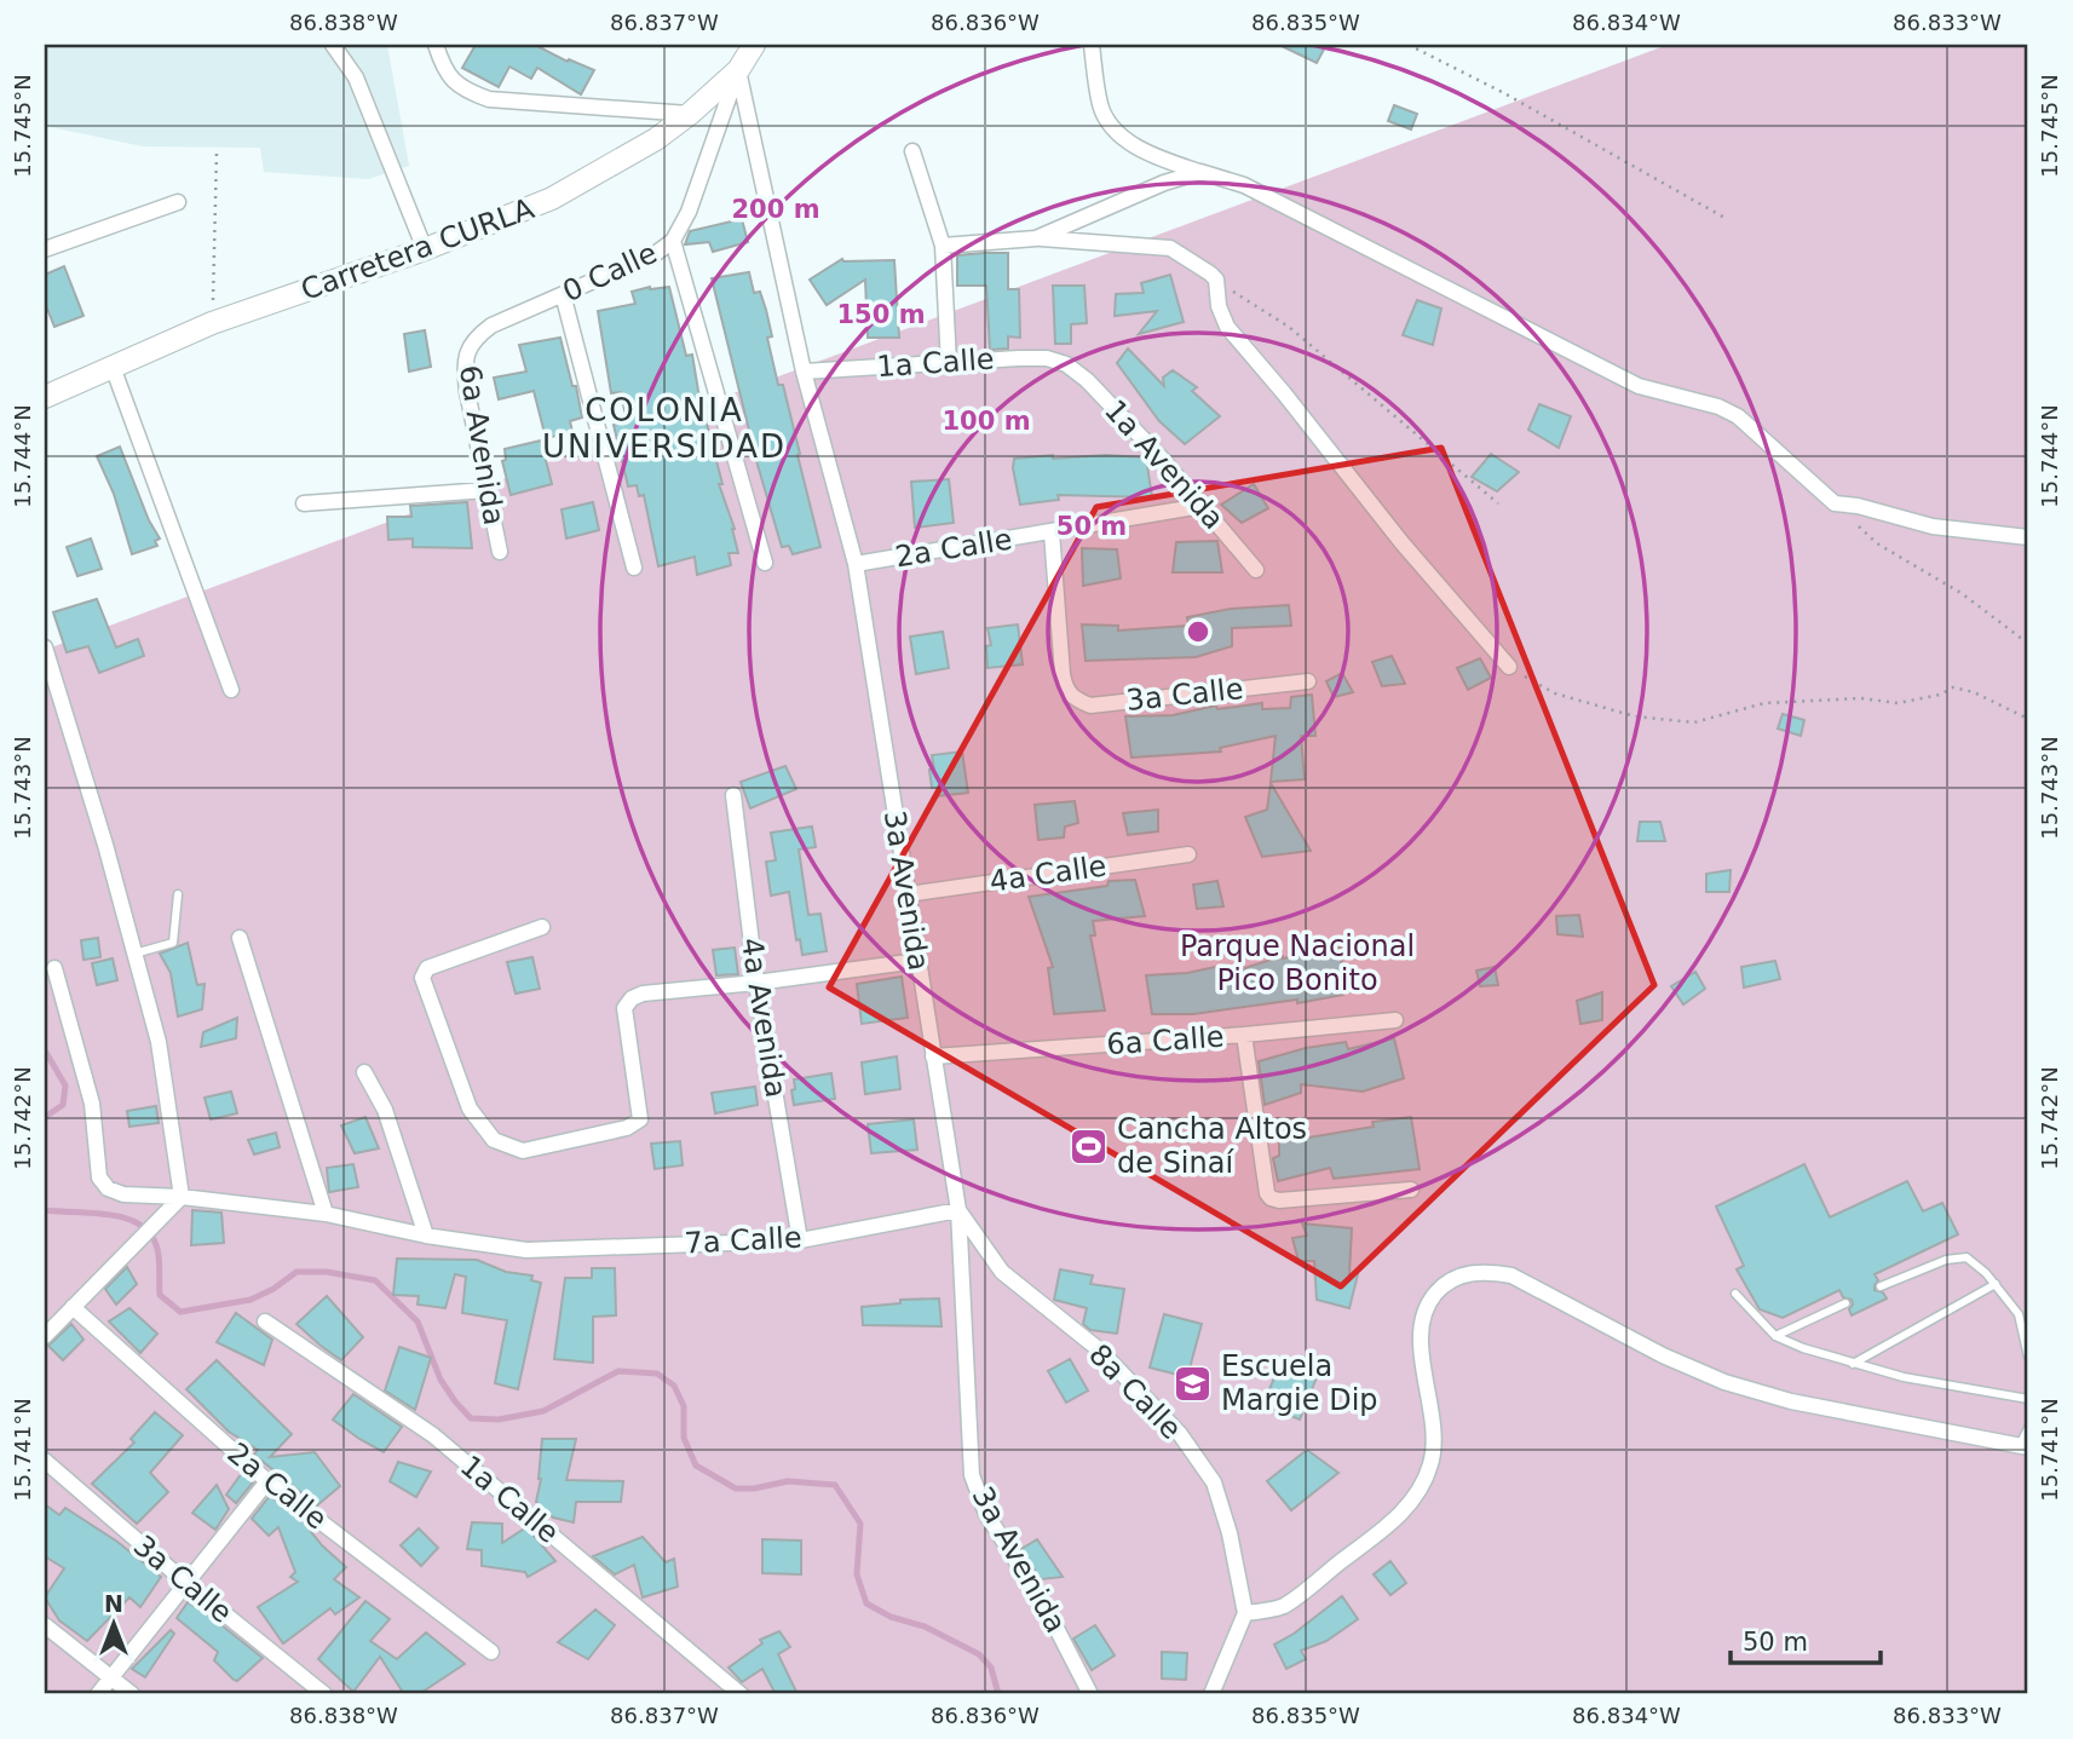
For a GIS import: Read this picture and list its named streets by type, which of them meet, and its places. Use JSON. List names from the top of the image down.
{
  "streets": {
    "main road": ["Carretera CURLA"],
    "street": [
      "0 Calle",
      "1a Calle",
      "6a Avenida",
      "1a Avenida",
      "2a Calle",
      "3a Calle",
      "4a Calle",
      "3a Avenida",
      "4a Avenida",
      "6a Calle",
      "7a Calle",
      "8a Calle"
    ]
  },
  "crossings": [
    ["Carretera CURLA", "0 Calle"],
    ["Carretera CURLA", "3a Avenida"],
    ["0 Calle", "6a Avenida"],
    ["0 Calle", "3a Avenida"],
    ["1a Calle", "1a Avenida"],
    ["1a Calle", "3a Avenida"],
    ["1a Avenida", "2a Calle"],
    ["2a Calle", "3a Calle"],
    ["2a Calle", "3a Avenida"],
    ["4a Calle", "3a Avenida"],
    ["3a Avenida", "6a Calle"],
    ["3a Avenida", "7a Calle"],
    ["3a Avenida", "8a Calle"],
    ["4a Avenida", "7a Calle"],
    ["7a Calle", "8a Calle"]
  ],
  "districts": ["COLONIA UNIVERSIDAD"],
  "parks": ["Parque Nacional Pico Bonito"],
  "places": {
    "sports": ["Cancha Altos de Sinaí"],
    "school or university": ["Escuela Margie Dip"]
  },
  "scale_bar": "50 m",
  "north": "top",
  "coordinates": [
    "86.838°W",
    "86.837°W",
    "86.836°W",
    "86.835°W",
    "86.834°W",
    "86.833°W",
    "15.745°N",
    "15.744°N",
    "15.743°N",
    "15.742°N",
    "15.741°N"
  ],
  "rings": [
    "200 m",
    "150 m",
    "100 m",
    "50 m"
  ]
}
